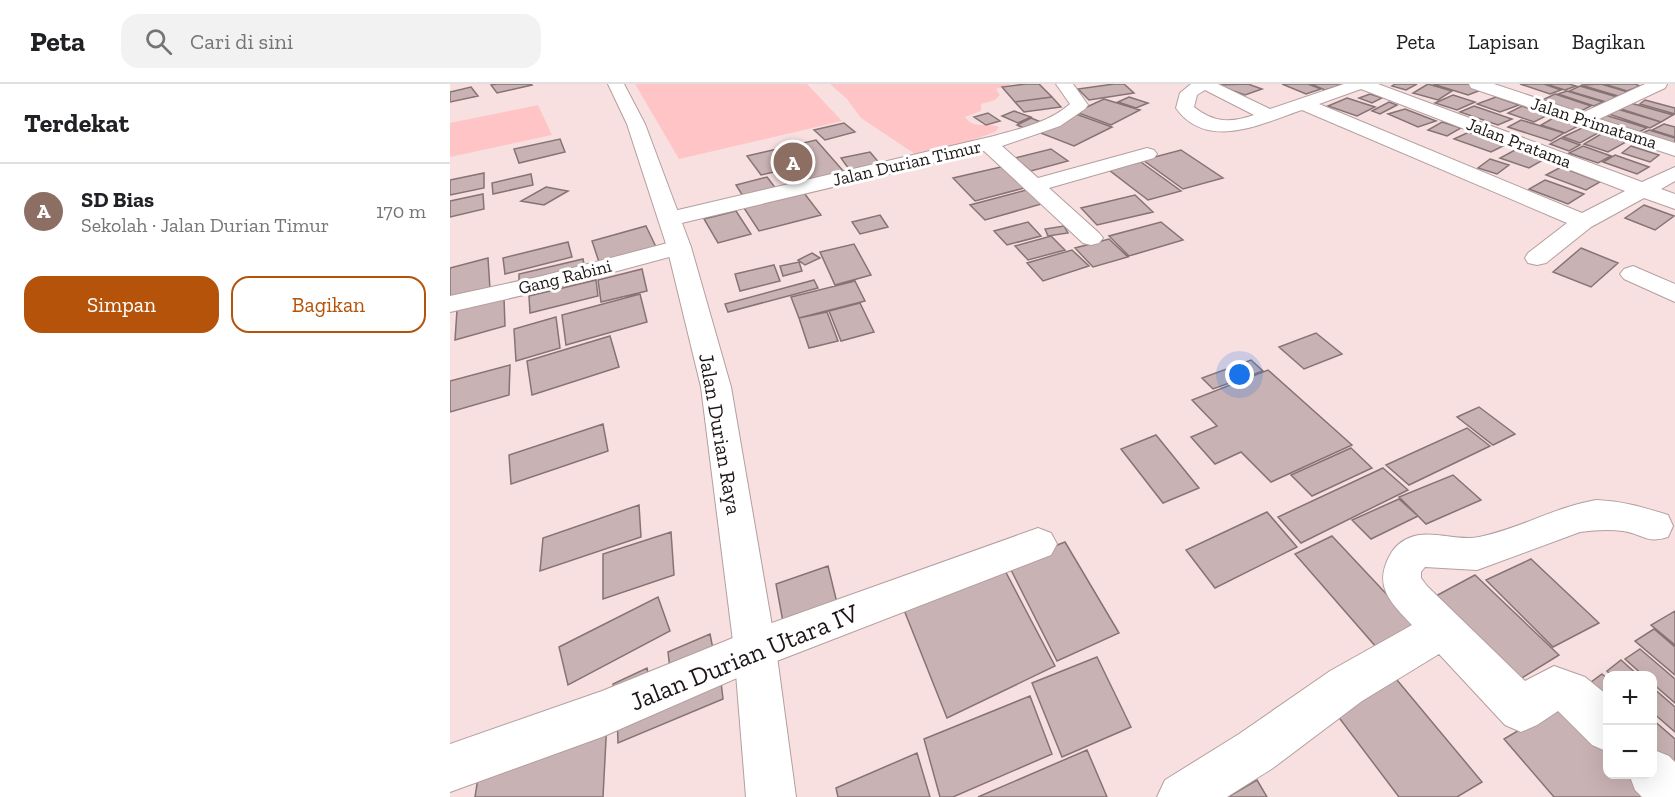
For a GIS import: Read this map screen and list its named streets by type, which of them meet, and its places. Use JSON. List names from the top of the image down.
{
  "streets": {
    "street": [
      "Jalan Primatama",
      "Jalan Pratama",
      "Jalan Durian Timur",
      "Gang Rabini",
      "Jalan Durian Raya",
      "Jalan Durian Utara IV"
    ]
  },
  "crossings": [
    ["Jalan Durian Timur", "Gang Rabini"],
    ["Jalan Durian Timur", "Jalan Durian Raya"],
    ["Gang Rabini", "Jalan Durian Raya"],
    ["Jalan Durian Raya", "Jalan Durian Utara IV"]
  ],
  "page": {
    "header": "Peta",
    "search": "Cari di sini",
    "nav": ["Peta", "Lapisan", "Bagikan"],
    "heading": "Terdekat",
    "pins": "A",
    "list": [
      {
        "mark": "A",
        "name": "SD Bias",
        "note": "Sekolah · Jalan Durian Timur",
        "value": "170 m"
      }
    ],
    "buttons": ["Simpan", "Bagikan"],
    "map_buttons": ["+", "−"]
  }
}
